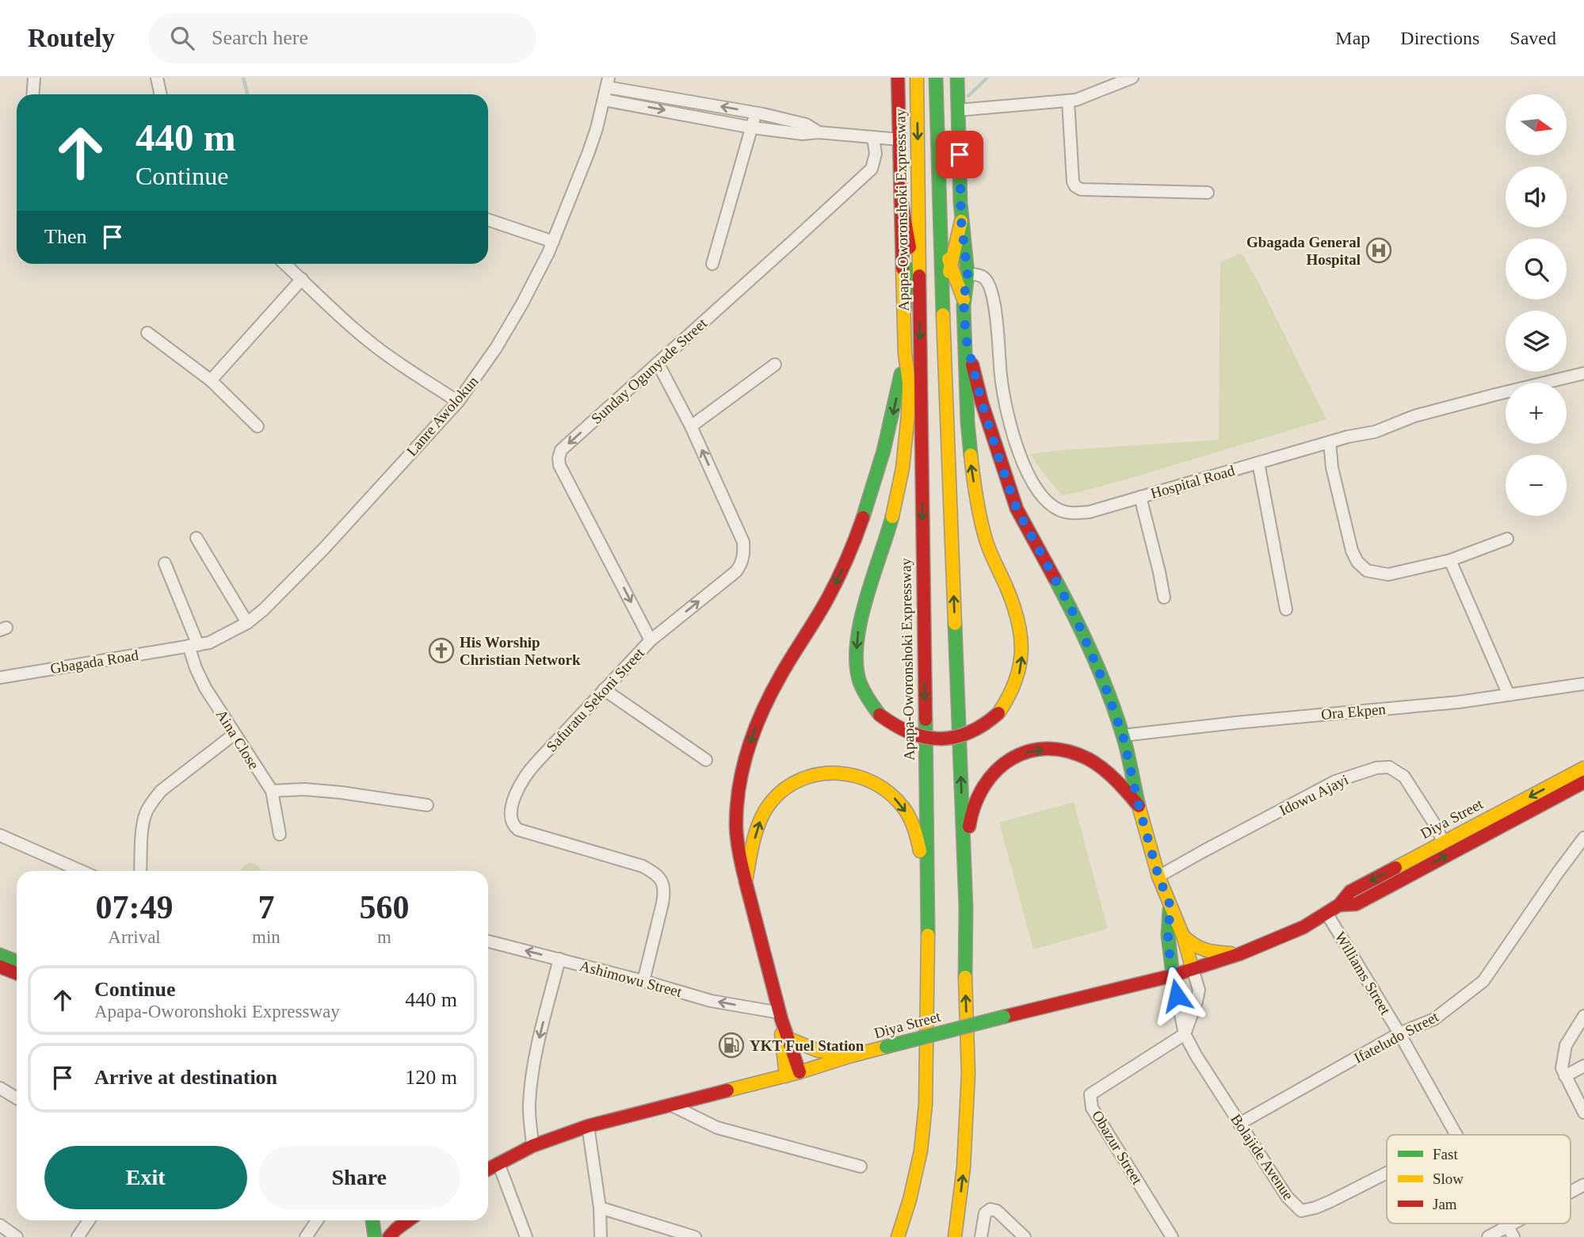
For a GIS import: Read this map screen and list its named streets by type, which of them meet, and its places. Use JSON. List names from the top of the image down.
{
  "streets": {
    "main road": ["Apapa-Oworonshoki Expressway", "Diya Street"],
    "street": [
      "Sunday Ogunyade Street",
      "Lanre Awolokun",
      "Hospital Road",
      "Gbagada Road",
      "Safuratu Sekoni Street",
      "Ora Ekpen",
      "Aina Close",
      "Idowu Ajayi",
      "Williams Street",
      "Ashimowu Street",
      "Ifateludo Street",
      "Obazur Street",
      "Bolajide Avenue"
    ]
  },
  "crossings": [
    ["Sunday Ogunyade Street", "Safuratu Sekoni Street"],
    ["Lanre Awolokun", "Gbagada Road"],
    ["Lanre Awolokun", "Aina Close"],
    ["Gbagada Road", "Aina Close"],
    ["Safuratu Sekoni Street", "Ashimowu Street"],
    ["Idowu Ajayi", "Diya Street"],
    ["Diya Street", "Williams Street"],
    ["Diya Street", "Bolajide Avenue"],
    ["Williams Street", "Ifateludo Street"],
    ["Ifateludo Street", "Bolajide Avenue"],
    ["Obazur Street", "Bolajide Avenue"]
  ],
  "one_way": ["Sunday Ogunyade Street", "Ashimowu Street"],
  "places": {
    "hospital": ["Gbagada General Hospital"],
    "church": ["His Worship Christian Network"],
    "fuel station": ["YKT Fuel Station"]
  },
  "legend": ["Fast", "Slow", "Jam"],
  "north": "right",
  "page": {
    "header": "Routely",
    "search": "Search here",
    "nav": ["Map", "Directions", "Saved"],
    "map_buttons": ["+", "−"],
    "turn": ["440 m", "Continue"],
    "then": "Then",
    "eta": [
      "07:49",
      "Arrival",
      "7",
      "min",
      "560",
      "m"
    ],
    "list": [
      {
        "name": "Continue",
        "note": "Apapa-Oworonshoki Expressway",
        "value": "440 m"
      },
      {
        "name": "Arrive at destination",
        "value": "120 m"
      }
    ],
    "buttons": ["Exit", "Share"]
  }
}
